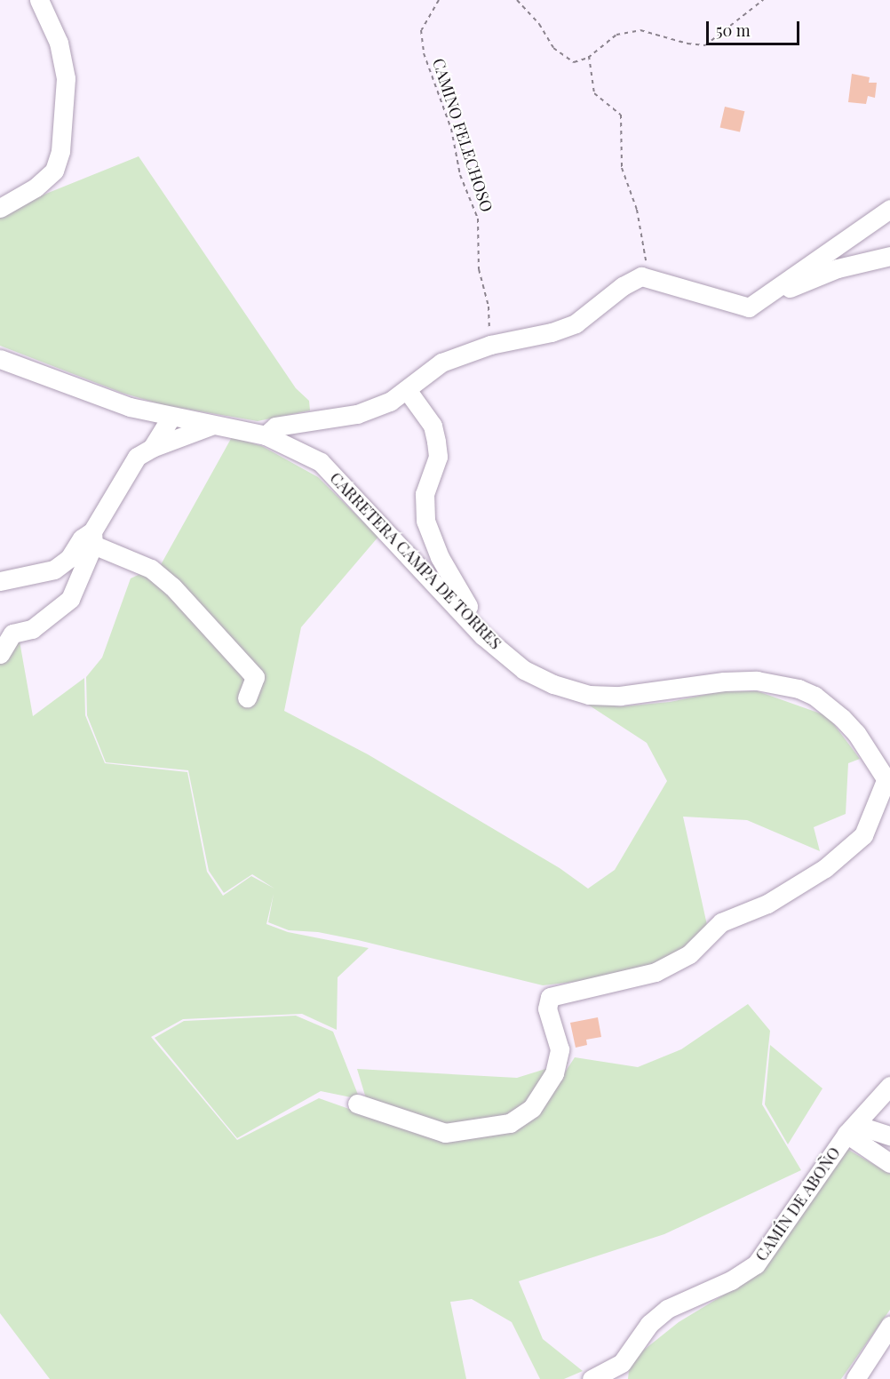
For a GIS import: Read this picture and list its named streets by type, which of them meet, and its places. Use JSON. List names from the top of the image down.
{
  "streets": {
    "street": ["CARRETERA CAMPA DE TORRES", "CAMÍN DE ABOÑO"],
    "path": ["CAMINO FELECHOSO"]
  },
  "scale_bar": "50 m"
}
